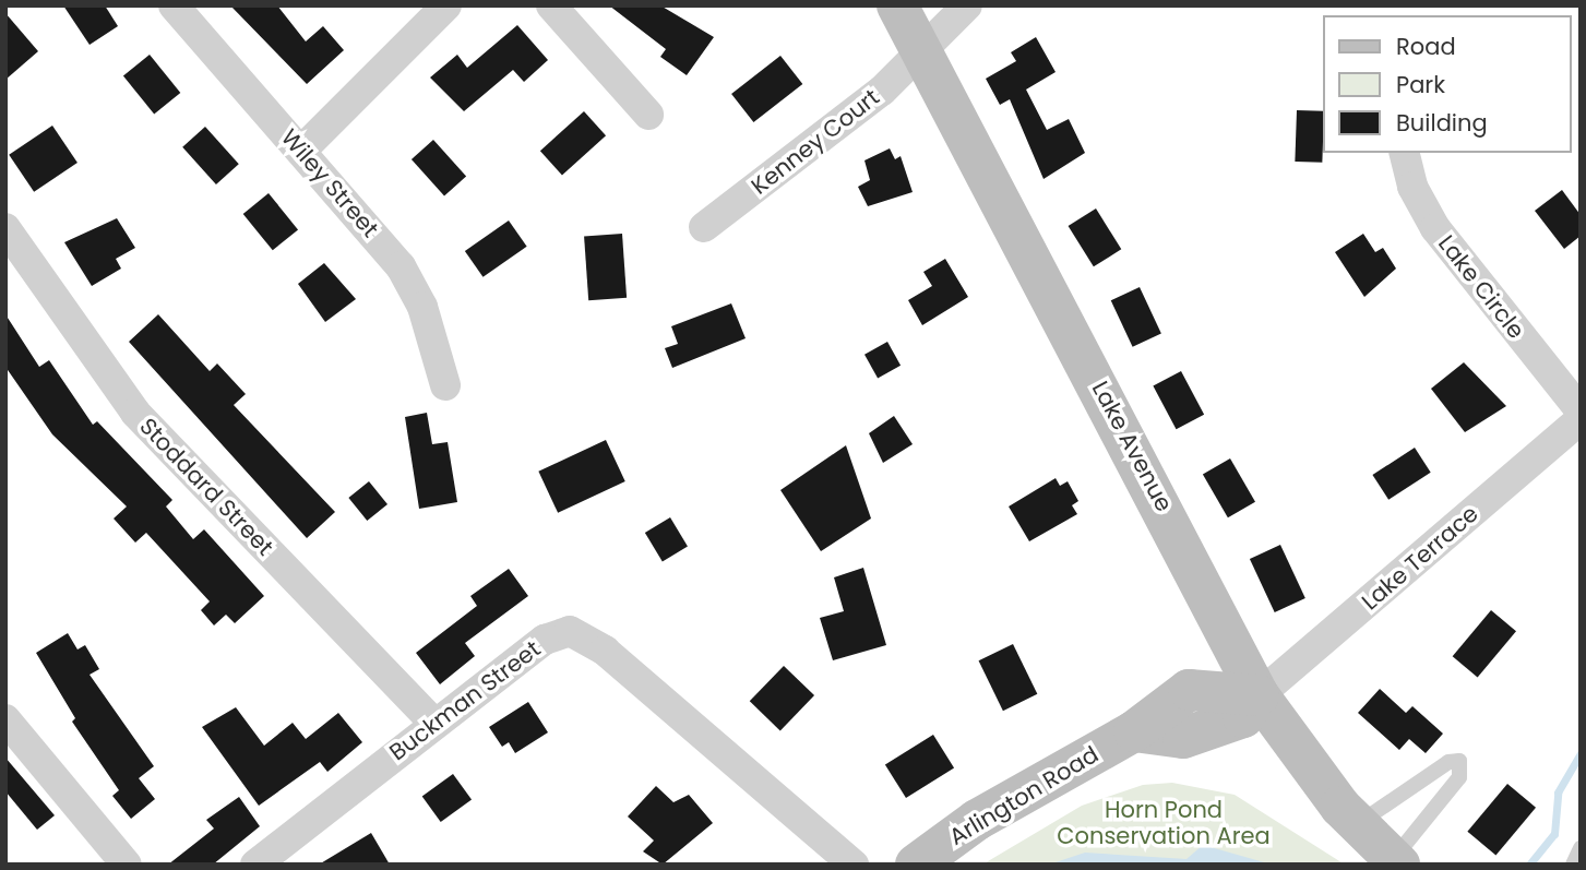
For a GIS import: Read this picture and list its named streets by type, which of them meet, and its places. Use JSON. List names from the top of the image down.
{
  "streets": {
    "street": [
      "Kenney Court",
      "Wiley Street",
      "Lake Circle",
      "Lake Avenue",
      "Stoddard Street",
      "Lake Terrace",
      "Buckman Street",
      "Arlington Road"
    ]
  },
  "crossings": [
    ["Kenney Court", "Lake Avenue"],
    ["Lake Avenue", "Lake Terrace"],
    ["Lake Avenue", "Arlington Road"],
    ["Stoddard Street", "Buckman Street"],
    ["Lake Terrace", "Arlington Road"]
  ],
  "parks": ["Horn Pond Conservation Area"],
  "legend": ["Road", "Park", "Building"]
}
